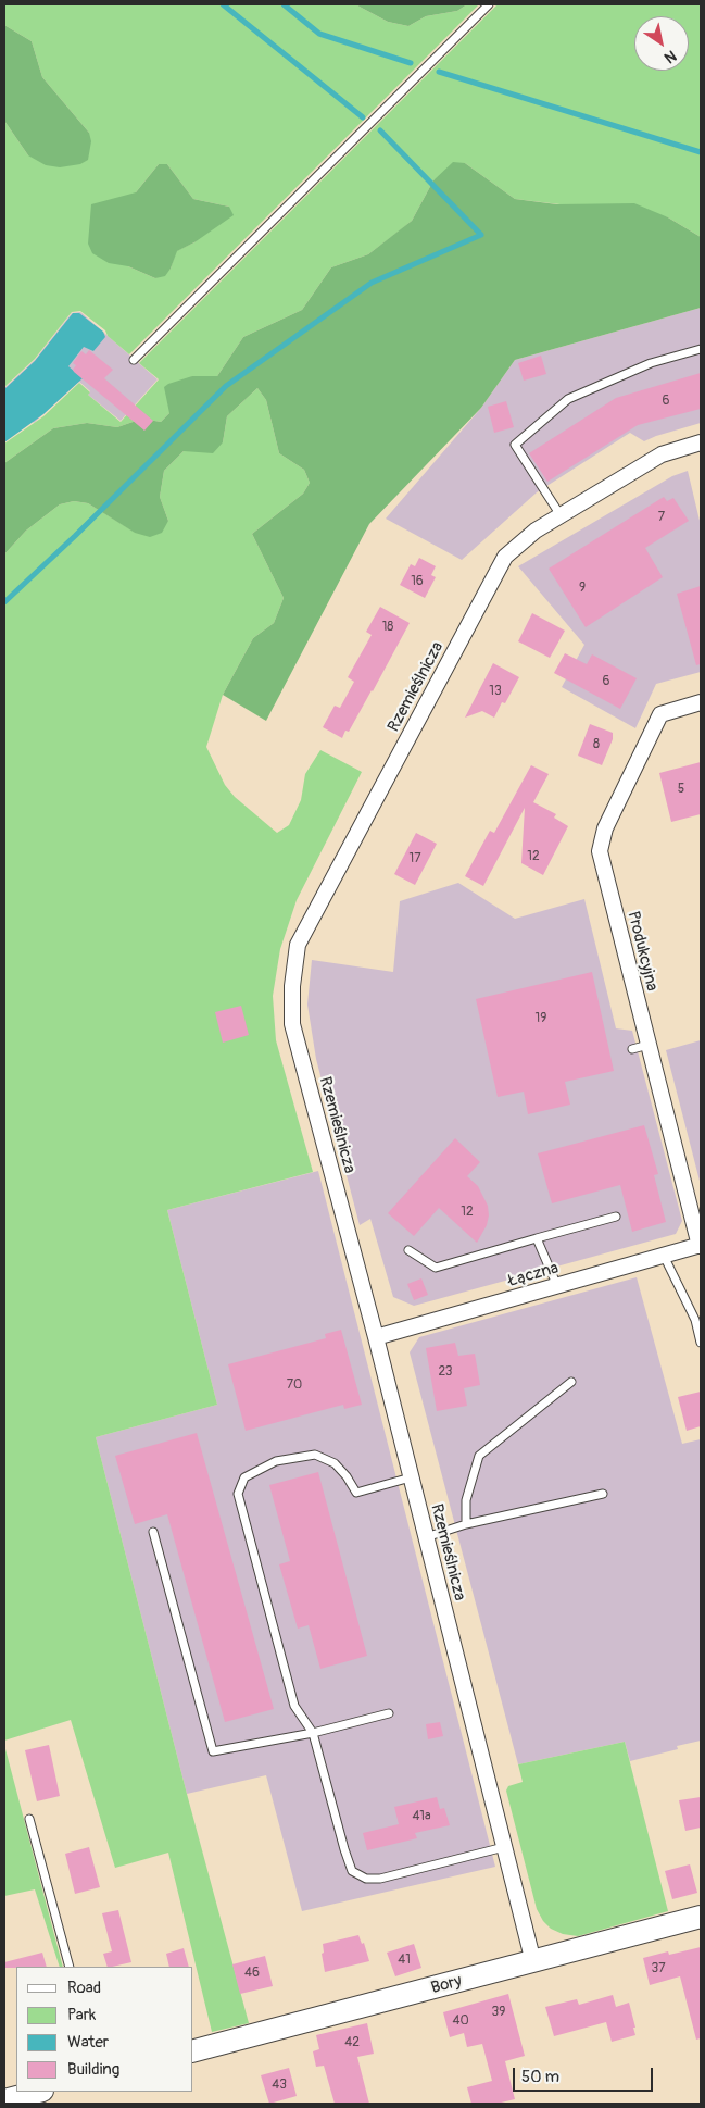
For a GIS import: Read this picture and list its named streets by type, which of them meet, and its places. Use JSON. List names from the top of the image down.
{
  "streets": {
    "street": [
      "Rzemieślnicza",
      "Produkcyjna",
      "Łączna",
      "Bory"
    ]
  },
  "crossings": [
    ["Rzemieślnicza", "Łączna"],
    ["Rzemieślnicza", "Bory"],
    ["Produkcyjna", "Łączna"]
  ],
  "house_numbers": [
    "6",
    "7",
    "16",
    "9",
    "18",
    "6",
    "13",
    "8",
    "5",
    "12",
    "17",
    "19",
    "12",
    "23",
    "70",
    "41a",
    "41",
    "37",
    "46",
    "39",
    "40",
    "42",
    "43"
  ],
  "legend": [
    "Road",
    "Park",
    "Water",
    "Building"
  ],
  "scale_bar": "50 m",
  "north": "bottom right"
}
